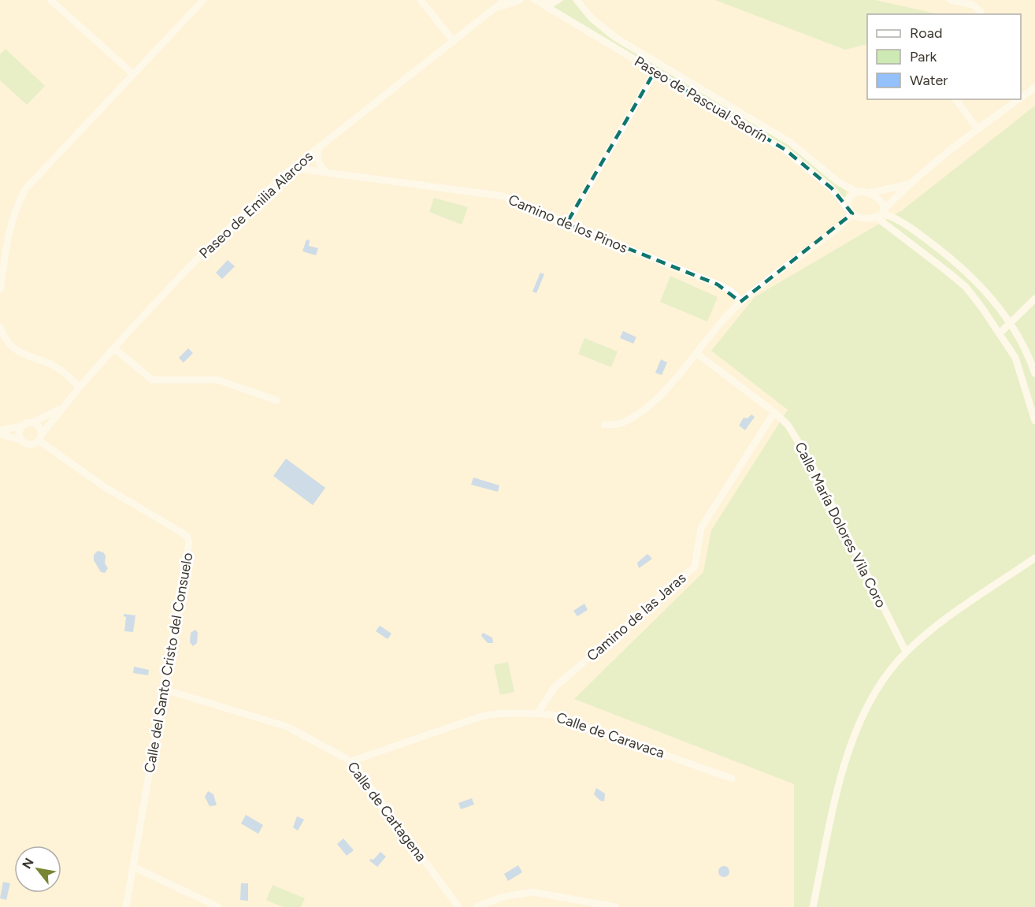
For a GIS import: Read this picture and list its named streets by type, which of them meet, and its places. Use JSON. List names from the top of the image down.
{
  "streets": {
    "street": [
      "Paseo de Pascual Saorín",
      "Paseo de Emilia Alarcos",
      "Camino de los Pinos",
      "Calle María Dolores Vila Coro",
      "Camino de las Jaras",
      "Calle del Santo Cristo del Consuelo",
      "Calle de Caravaca",
      "Calle de Cartagena"
    ]
  },
  "crossings": [
    ["Paseo de Emilia Alarcos", "Camino de los Pinos"],
    ["Paseo de Emilia Alarcos", "Calle del Santo Cristo del Consuelo"],
    ["Calle María Dolores Vila Coro", "Camino de las Jaras"],
    ["Camino de las Jaras", "Calle de Caravaca"],
    ["Calle del Santo Cristo del Consuelo", "Calle de Cartagena"],
    ["Calle de Caravaca", "Calle de Cartagena"]
  ],
  "legend": ["Road", "Park", "Water"],
  "north": "top left"
}
